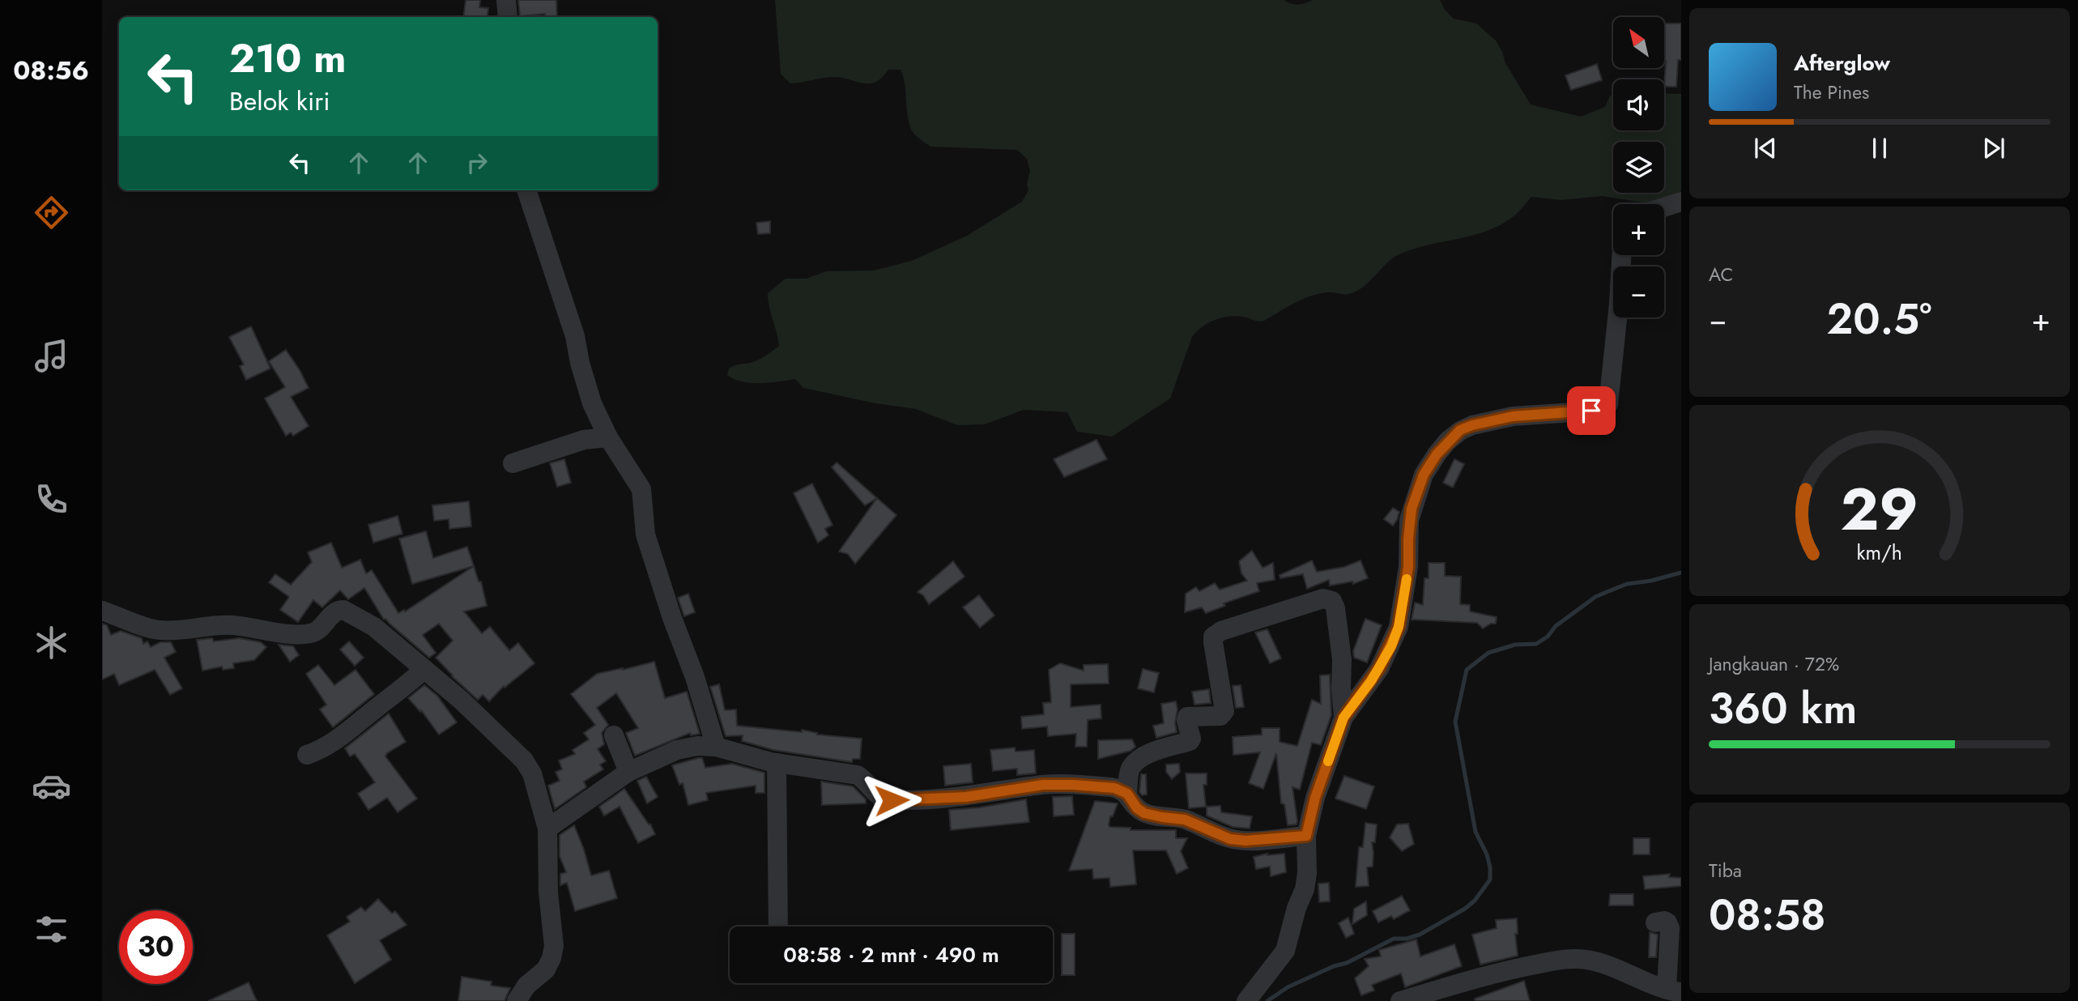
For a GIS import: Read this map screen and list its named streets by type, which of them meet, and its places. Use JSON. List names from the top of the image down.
{
  "north": "top left",
  "page": {
    "tabs": "08:56",
    "map_buttons": ["+", "−"],
    "turn": ["210 m", "Belok kiri"],
    "song": ["Afterglow", "The Pines"],
    "tile": [
      "AC",
      ["Jangkauan · 72%", "360 km"],
      ["Tiba", "08:58"]
    ],
    "heat": ["−", "20.5°", "+"],
    "limit": "30",
    "trip": "08:58 · 2 mnt · 490 m",
    "gauge": ["29", "km/h"]
  }
}
